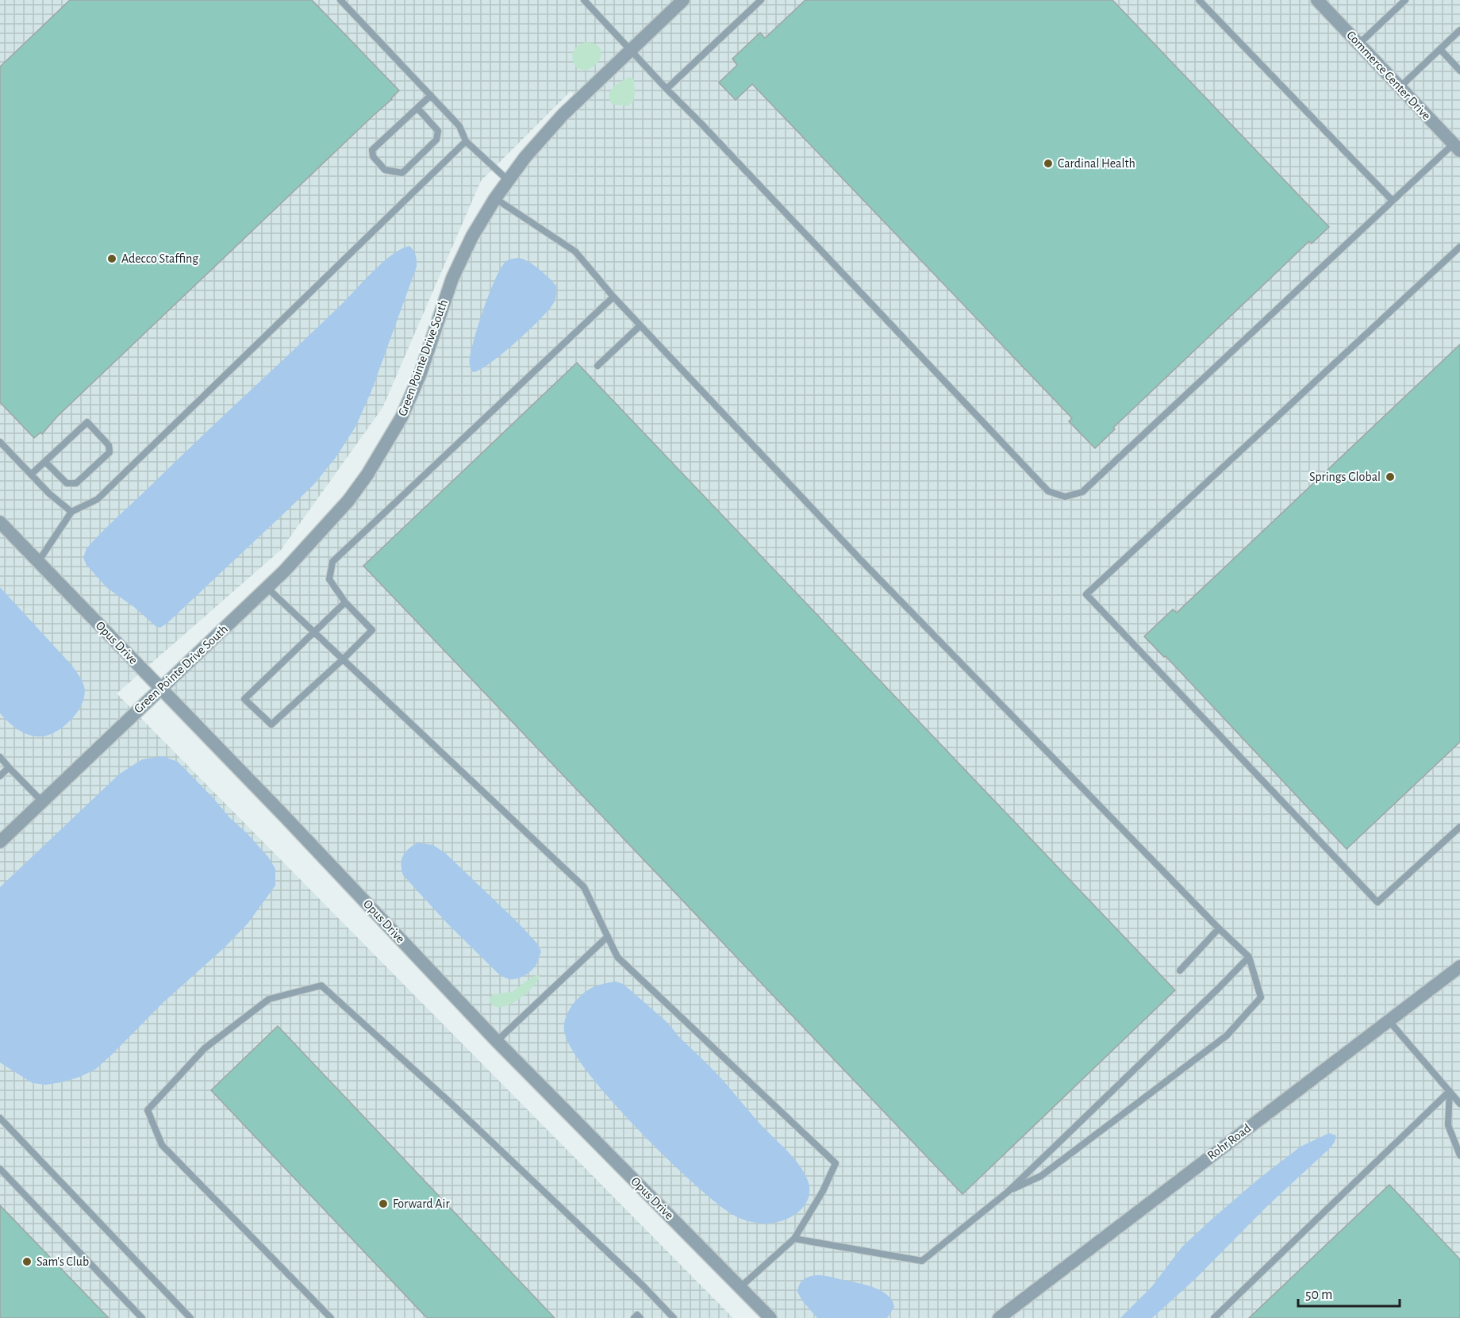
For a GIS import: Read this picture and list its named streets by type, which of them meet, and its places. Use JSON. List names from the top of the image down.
{
  "streets": {
    "street": [
      "Commerce Center Drive",
      "Green Pointe Drive South",
      "Opus Drive",
      "Rohr Road"
    ]
  },
  "crossings": [
    ["Green Pointe Drive South", "Opus Drive"]
  ],
  "places": [
    "Cardinal Health",
    "Adecco Staffing",
    "Springs Global",
    "Forward Air",
    "Sam's Club"
  ],
  "scale_bar": "50 m"
}
